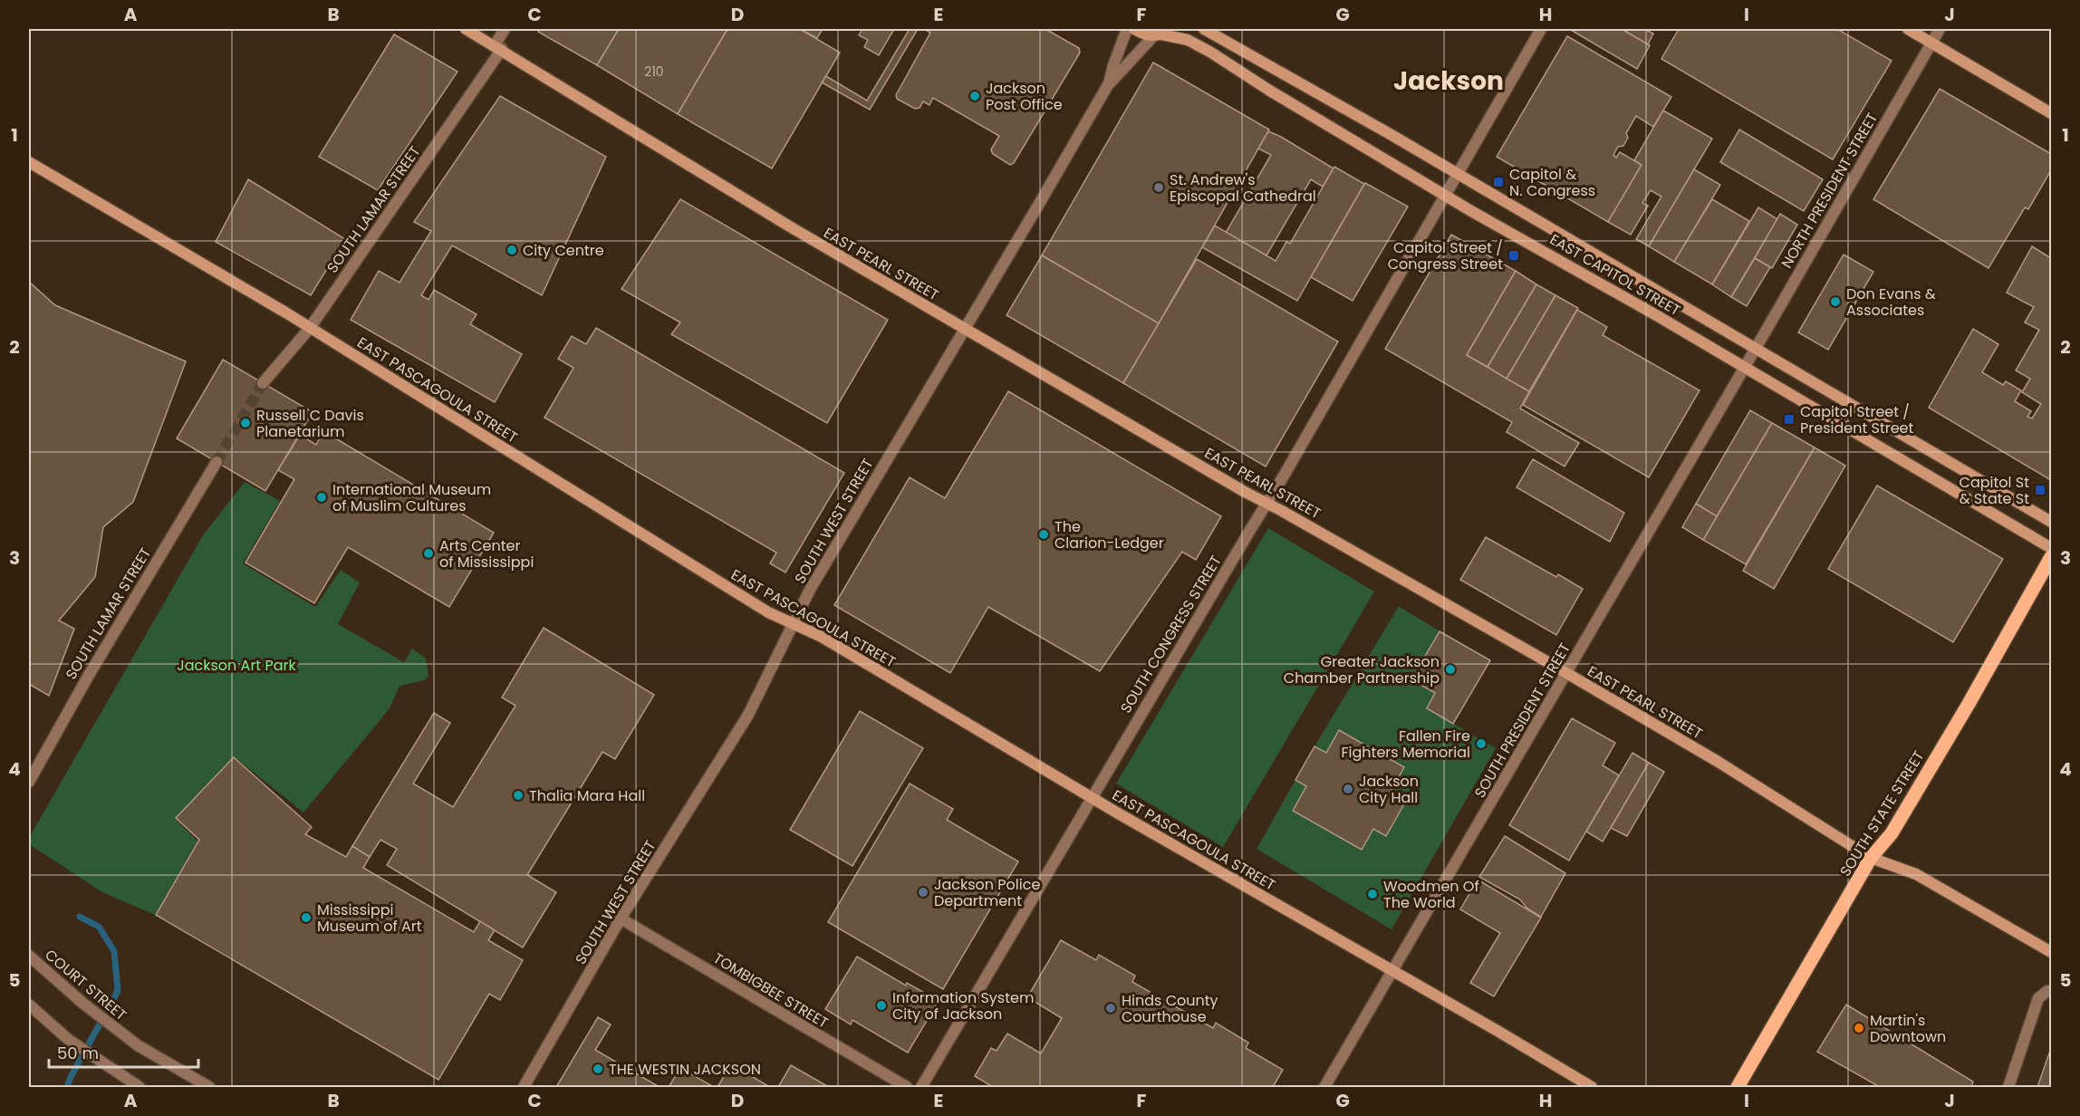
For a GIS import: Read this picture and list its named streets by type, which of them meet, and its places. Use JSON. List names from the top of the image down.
{
  "streets": {
    "main road": [
      "EAST PEARL STREET",
      "EAST CAPITOL STREET",
      "EAST PASCAGOULA STREET",
      "SOUTH STATE STREET"
    ],
    "street": [
      "NORTH PRESIDENT STREET",
      "SOUTH LAMAR STREET",
      "SOUTH WEST STREET",
      "SOUTH CONGRESS STREET",
      "SOUTH PRESIDENT STREET",
      "COURT STREET",
      "TOMBIGBEE STREET"
    ]
  },
  "crossings": [
    ["NORTH PRESIDENT STREET", "EAST CAPITOL STREET"],
    ["NORTH PRESIDENT STREET", "SOUTH PRESIDENT STREET"],
    ["SOUTH LAMAR STREET", "EAST PEARL STREET"],
    ["SOUTH LAMAR STREET", "EAST PASCAGOULA STREET"],
    ["EAST PEARL STREET", "SOUTH WEST STREET"],
    ["EAST PEARL STREET", "SOUTH CONGRESS STREET"],
    ["EAST PEARL STREET", "SOUTH PRESIDENT STREET"],
    ["EAST PEARL STREET", "SOUTH STATE STREET"],
    ["EAST CAPITOL STREET", "SOUTH WEST STREET"],
    ["EAST CAPITOL STREET", "SOUTH CONGRESS STREET"],
    ["EAST CAPITOL STREET", "SOUTH PRESIDENT STREET"],
    ["EAST PASCAGOULA STREET", "SOUTH WEST STREET"],
    ["EAST PASCAGOULA STREET", "SOUTH CONGRESS STREET"],
    ["EAST PASCAGOULA STREET", "SOUTH PRESIDENT STREET"],
    ["SOUTH WEST STREET", "TOMBIGBEE STREET"]
  ],
  "districts": ["Jackson"],
  "parks": ["Jackson Art Park"],
  "places": {
    "other": [
      "Jackson Post Office",
      "St. Andrew's Episcopal Cathedral",
      "City Centre",
      "Don Evans & Associates",
      "Russell C Davis Planetarium",
      "International Museum of Muslim Cultures",
      "The Clarion-Ledger",
      "Arts Center of Mississippi",
      "Greater Jackson Chamber Partnership",
      "Fallen Fire Fighters Memorial",
      "Jackson City Hall",
      "Thalia Mara Hall",
      "Jackson Police Department",
      "Woodmen Of The World",
      "Mississippi Museum of Art",
      "Information System City of Jackson",
      "Hinds County Courthouse",
      "Martin's Downtown",
      "THE WESTIN JACKSON"
    ],
    "transit": [
      "Capitol & N. Congress",
      "Capitol Street / Congress Street",
      "Capitol Street / President Street",
      "Capitol St & State St"
    ]
  },
  "house_numbers": ["210"],
  "scale_bar": "50 m",
  "grid": {
    "columns": [
      "A",
      "B",
      "C",
      "D",
      "E",
      "F",
      "G",
      "H",
      "I",
      "J"
    ],
    "rows": [
      "1",
      "2",
      "3",
      "4",
      "5"
    ]
  }
}
